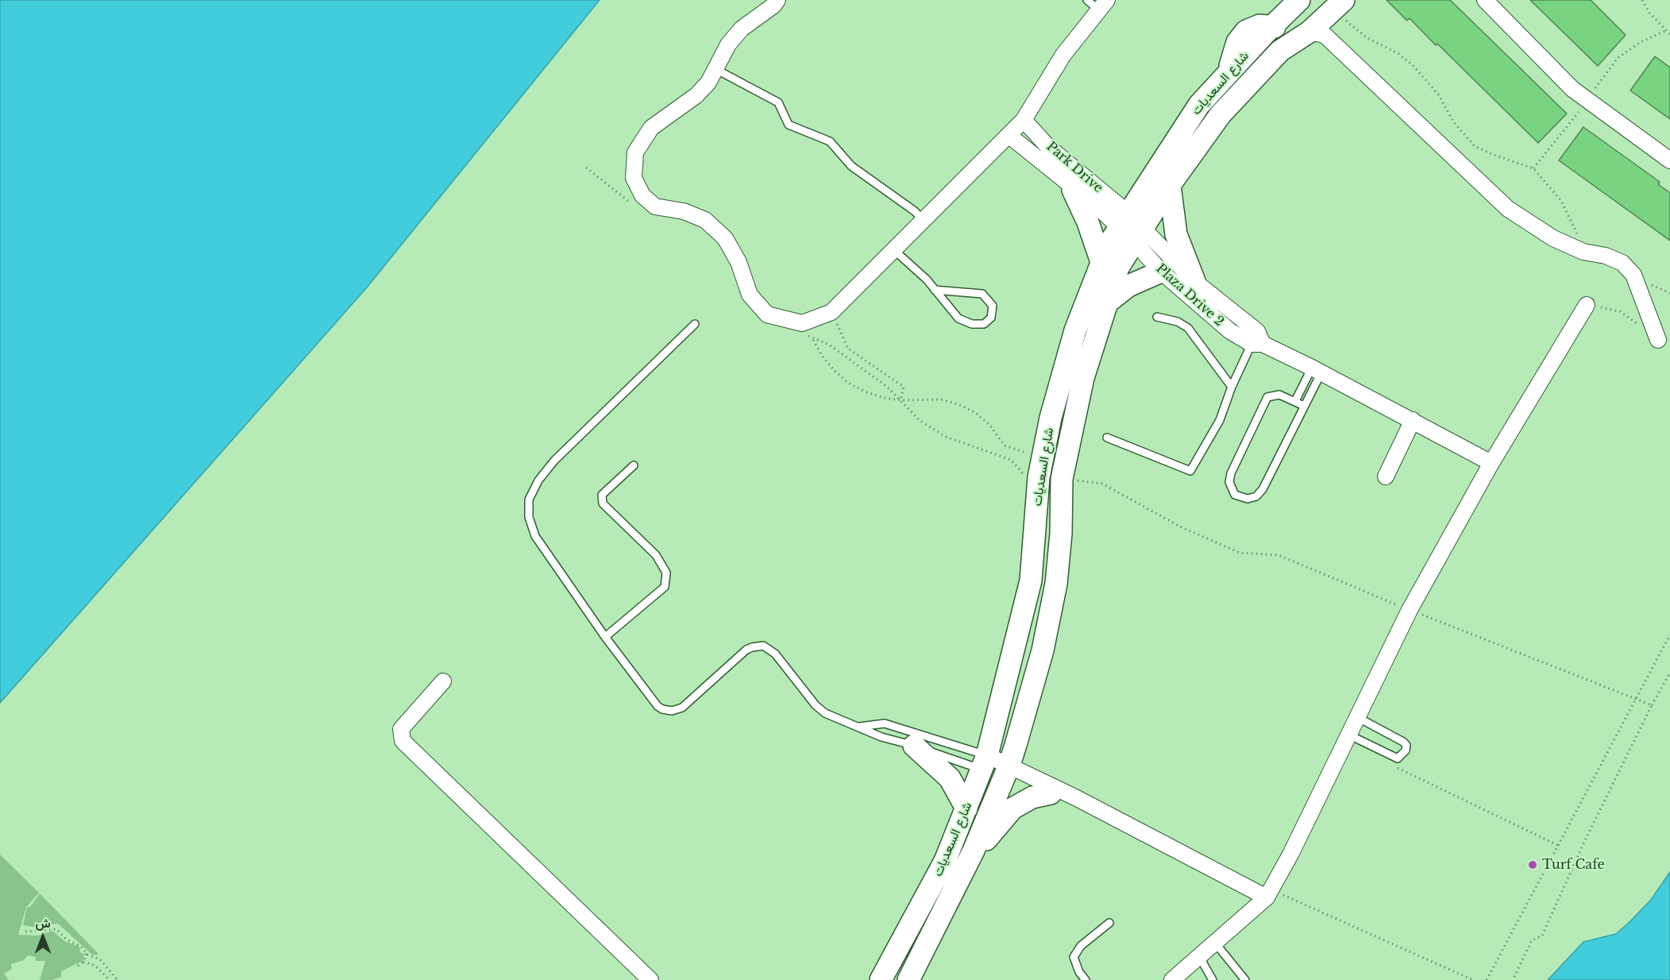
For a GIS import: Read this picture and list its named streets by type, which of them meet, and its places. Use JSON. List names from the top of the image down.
{
  "streets": {
    "street": ["شارع السعديات", "Park Drive", "Plaza Drive 2"]
  },
  "crossings": [
    ["شارع السعديات", "Park Drive"],
    ["شارع السعديات", "Plaza Drive 2"],
    ["Park Drive", "Plaza Drive 2"]
  ],
  "places": ["Turf Cafe"],
  "north": "top"
}
